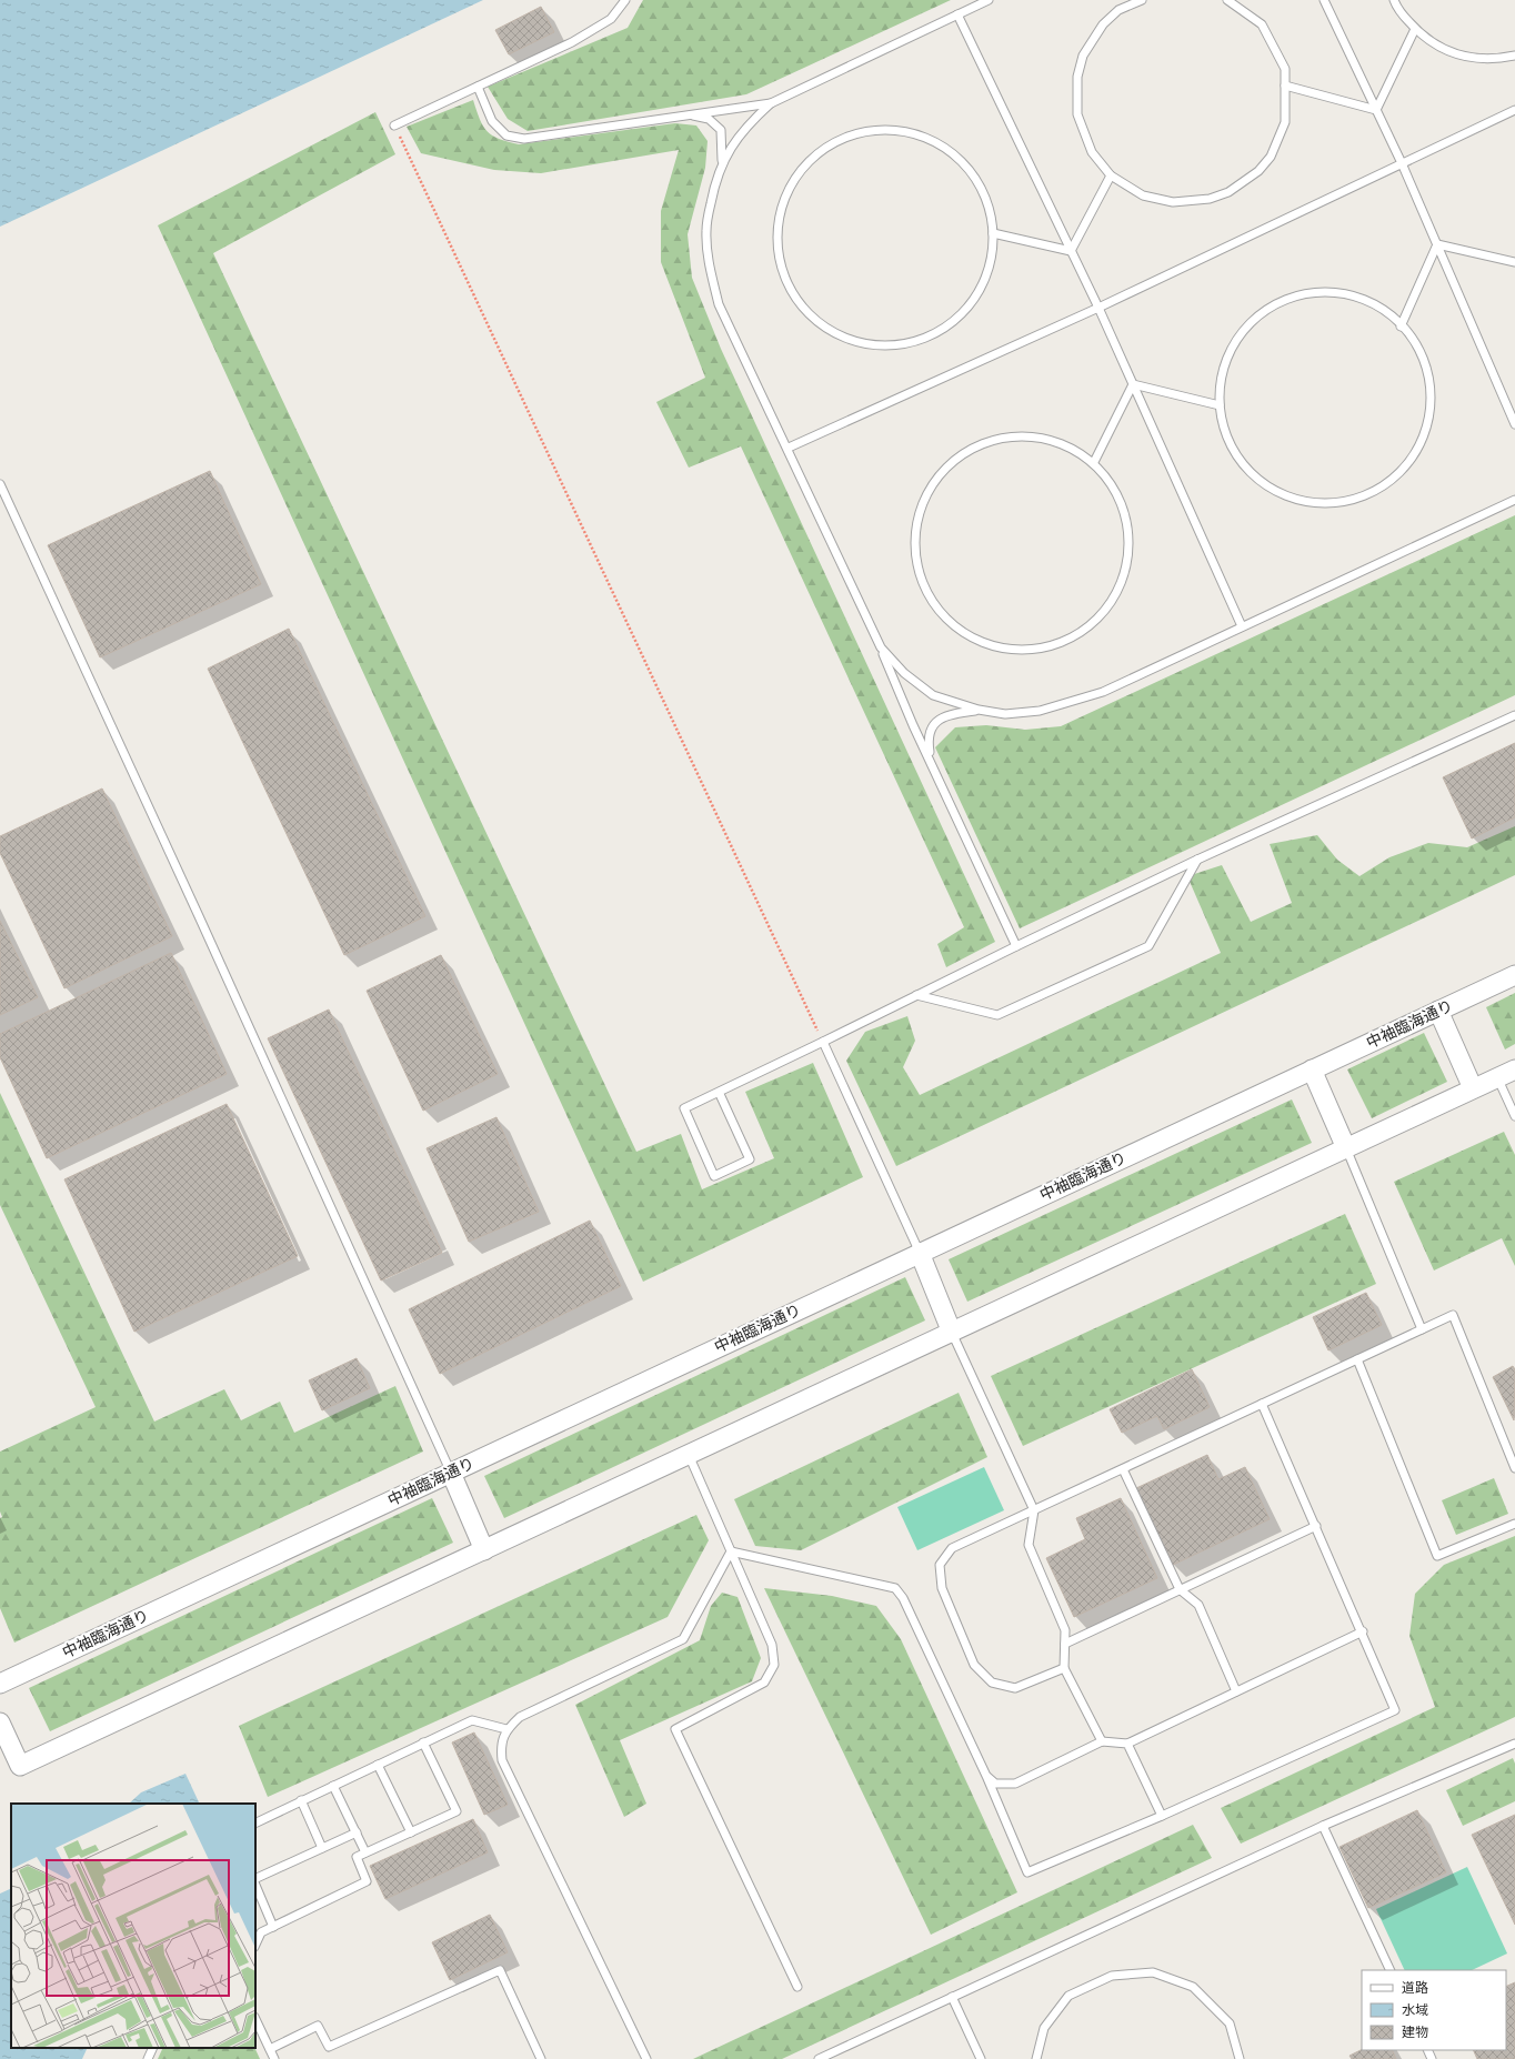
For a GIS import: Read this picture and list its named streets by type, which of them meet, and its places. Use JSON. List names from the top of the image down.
{
  "streets": {
    "street": ["中袖臨海通り"]
  },
  "legend": ["道路", "水域", "建物"]
}
